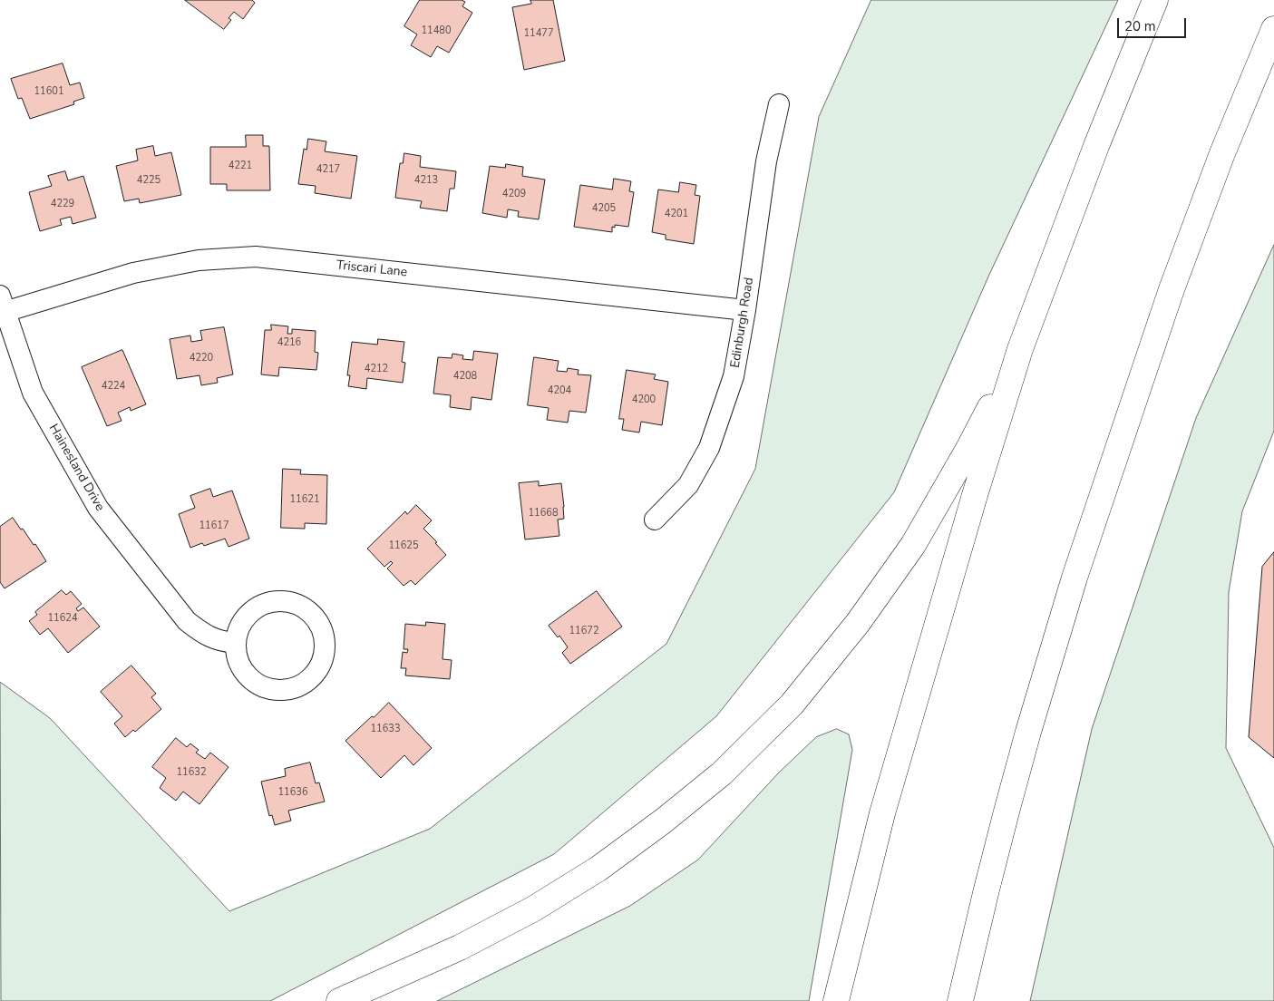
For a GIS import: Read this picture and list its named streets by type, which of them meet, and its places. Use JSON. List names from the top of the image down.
{
  "streets": {
    "street": ["Triscari Lane", "Edinburgh Road", "Hainesland Drive"]
  },
  "crossings": [
    ["Triscari Lane", "Edinburgh Road"],
    ["Triscari Lane", "Hainesland Drive"]
  ],
  "house_numbers": [
    "11480",
    "11477",
    "11601",
    "4221",
    "4217",
    "4225",
    "4213",
    "4209",
    "4229",
    "4205",
    "4201",
    "4216",
    "4220",
    "4212",
    "4208",
    "4224",
    "4204",
    "4200",
    "11621",
    "11668",
    "11617",
    "11625",
    "11624",
    "11672",
    "11633",
    "11632",
    "11636"
  ],
  "scale_bar": "20 m"
}
